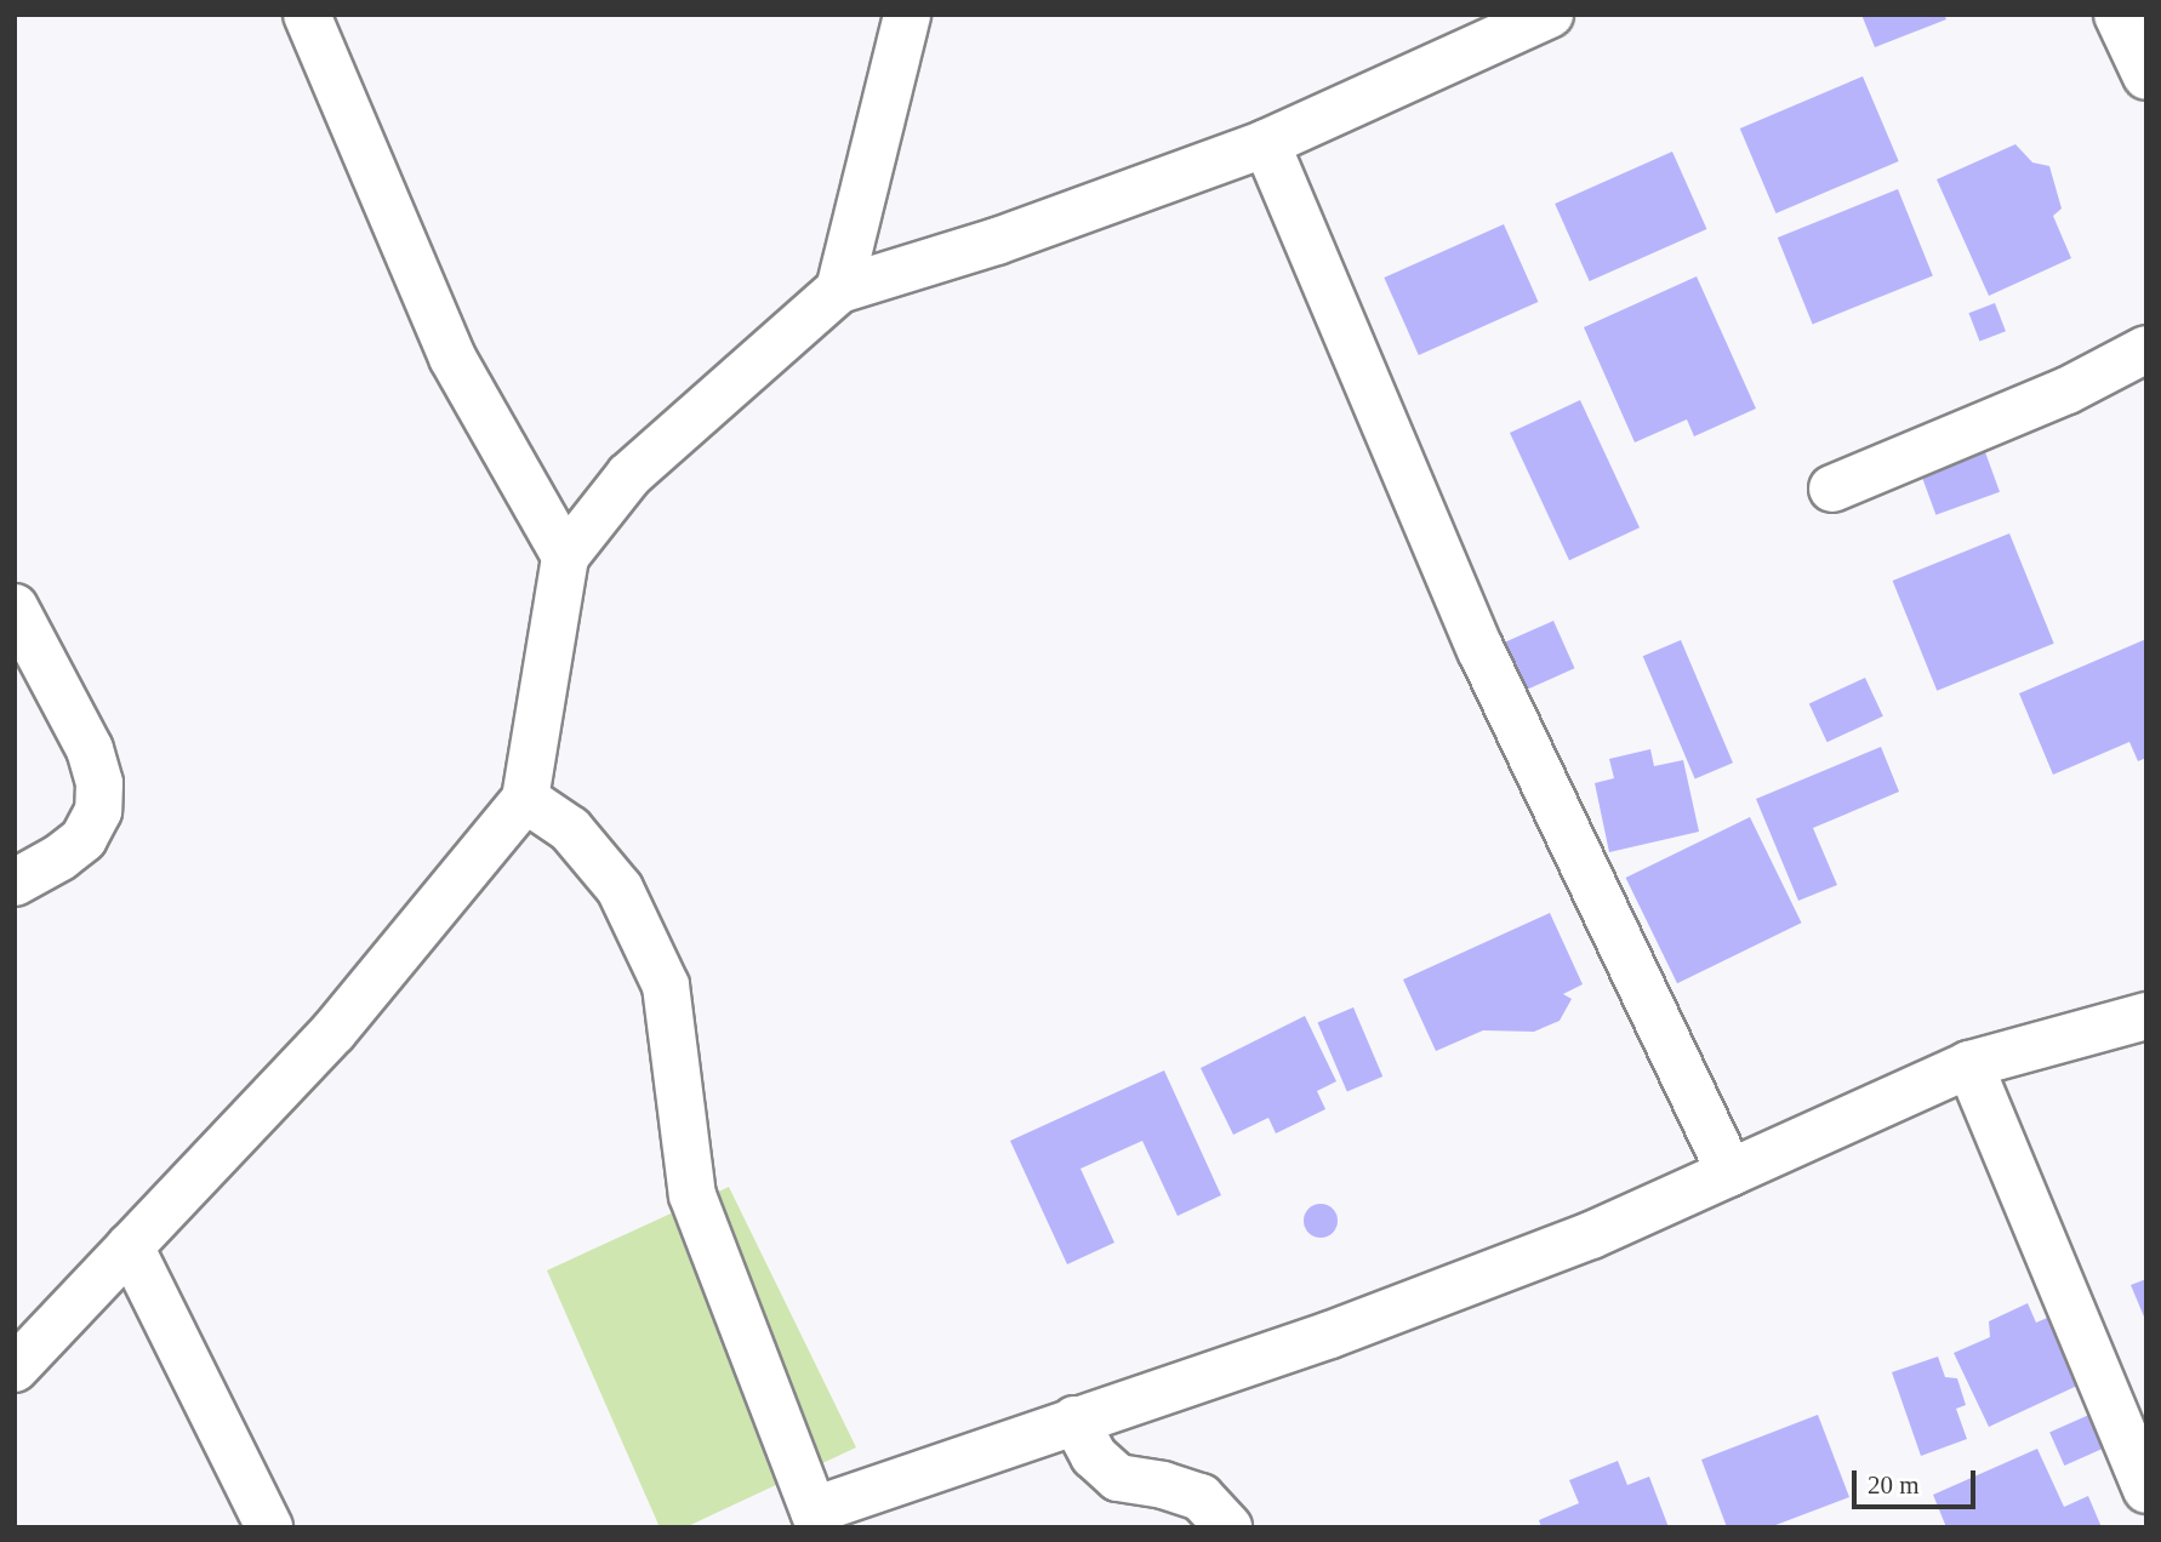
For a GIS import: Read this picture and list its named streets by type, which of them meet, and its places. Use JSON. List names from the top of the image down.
{
  "scale_bar": "20 m"
}
